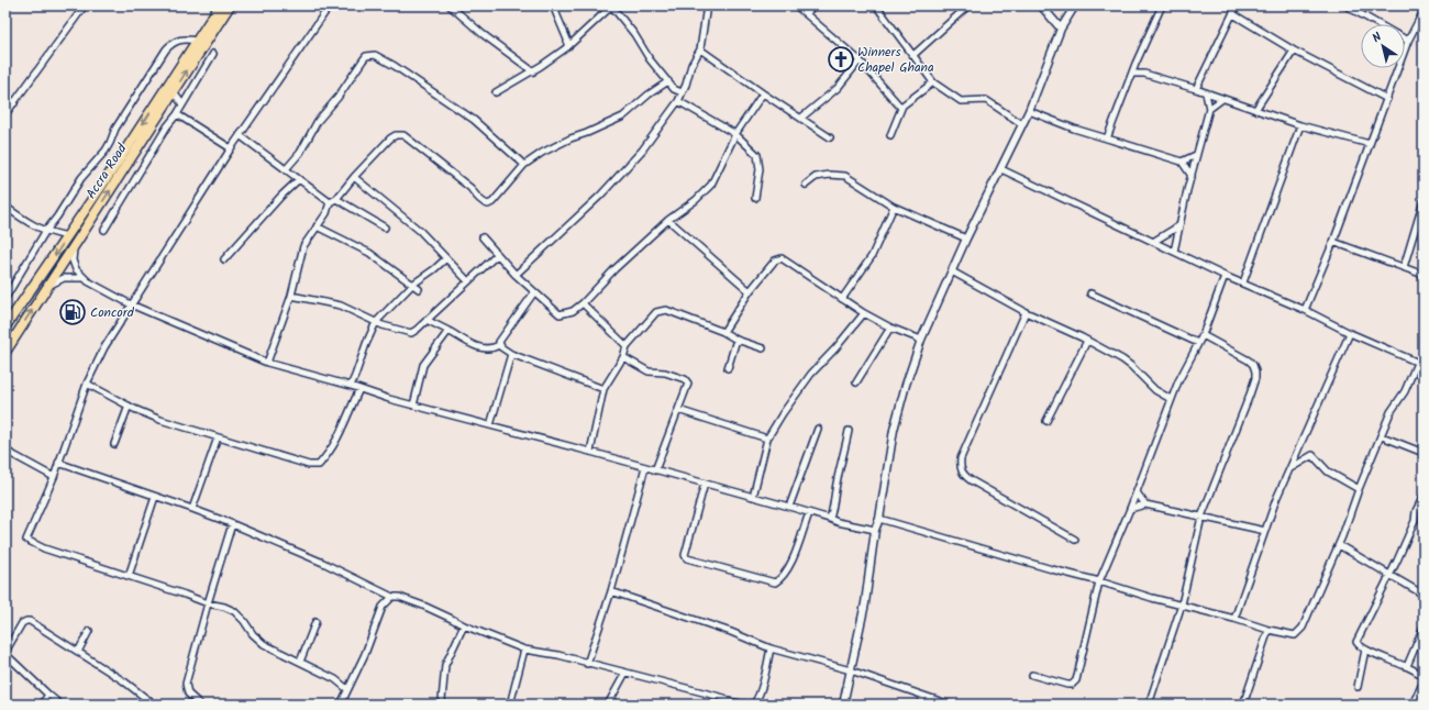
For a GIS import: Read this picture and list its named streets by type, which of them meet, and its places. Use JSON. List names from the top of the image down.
{
  "streets": {
    "highway": ["Accra Road"]
  },
  "places": {
    "church": ["Winners Chapel Ghana"],
    "fuel station": ["Concord"]
  },
  "north": "top left"
}
